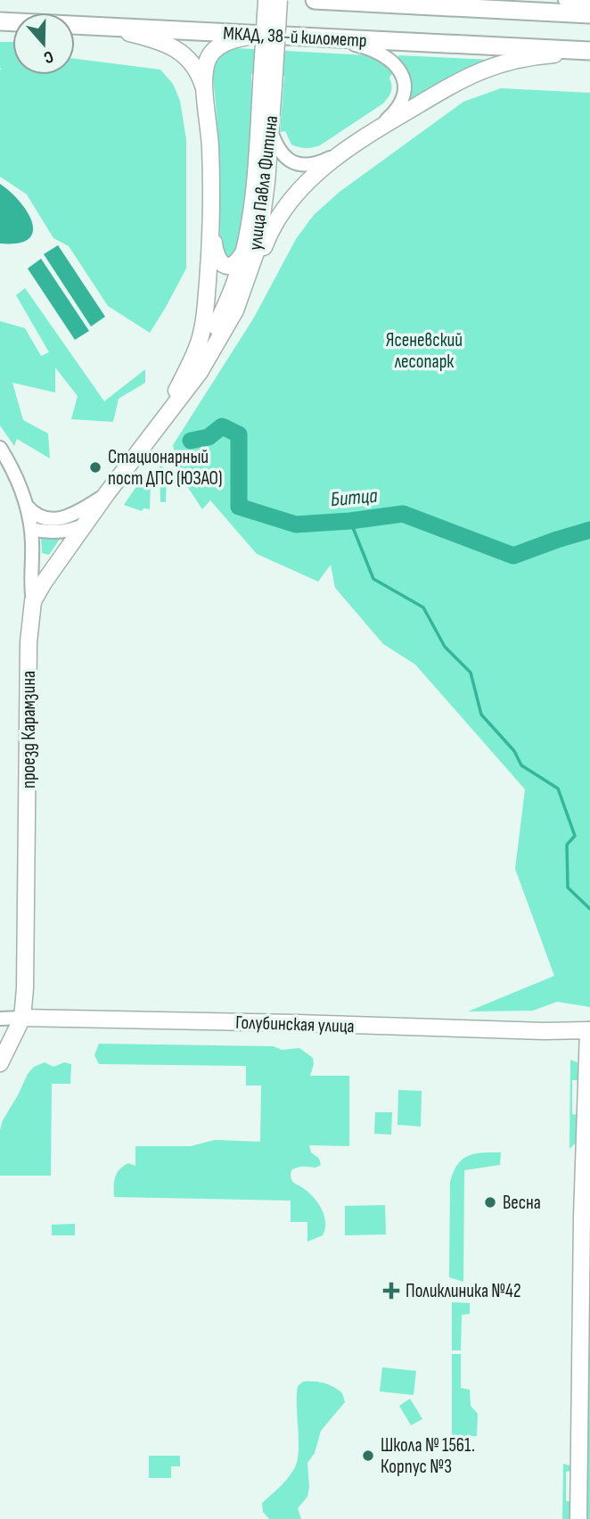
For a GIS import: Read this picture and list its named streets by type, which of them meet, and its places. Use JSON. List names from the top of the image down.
{
  "streets": {
    "highway": ["МКАД, 38-й километр"],
    "main road": ["улица Павла Фитина", "проезд Карамзина", "Голубинская улица"]
  },
  "crossings": [
    ["улица Павла Фитина", "проезд Карамзина"],
    ["проезд Карамзина", "Голубинская улица"]
  ],
  "water": ["Битца"],
  "parks": ["Ясеневский лесопарк"],
  "places": {
    "other": ["Стационарный пост ДПС (ЮЗАО)", "Весна", "Школа № 1561. Корпус №3"],
    "health": ["Поликлиника №42"]
  },
  "north": "bottom"
}
